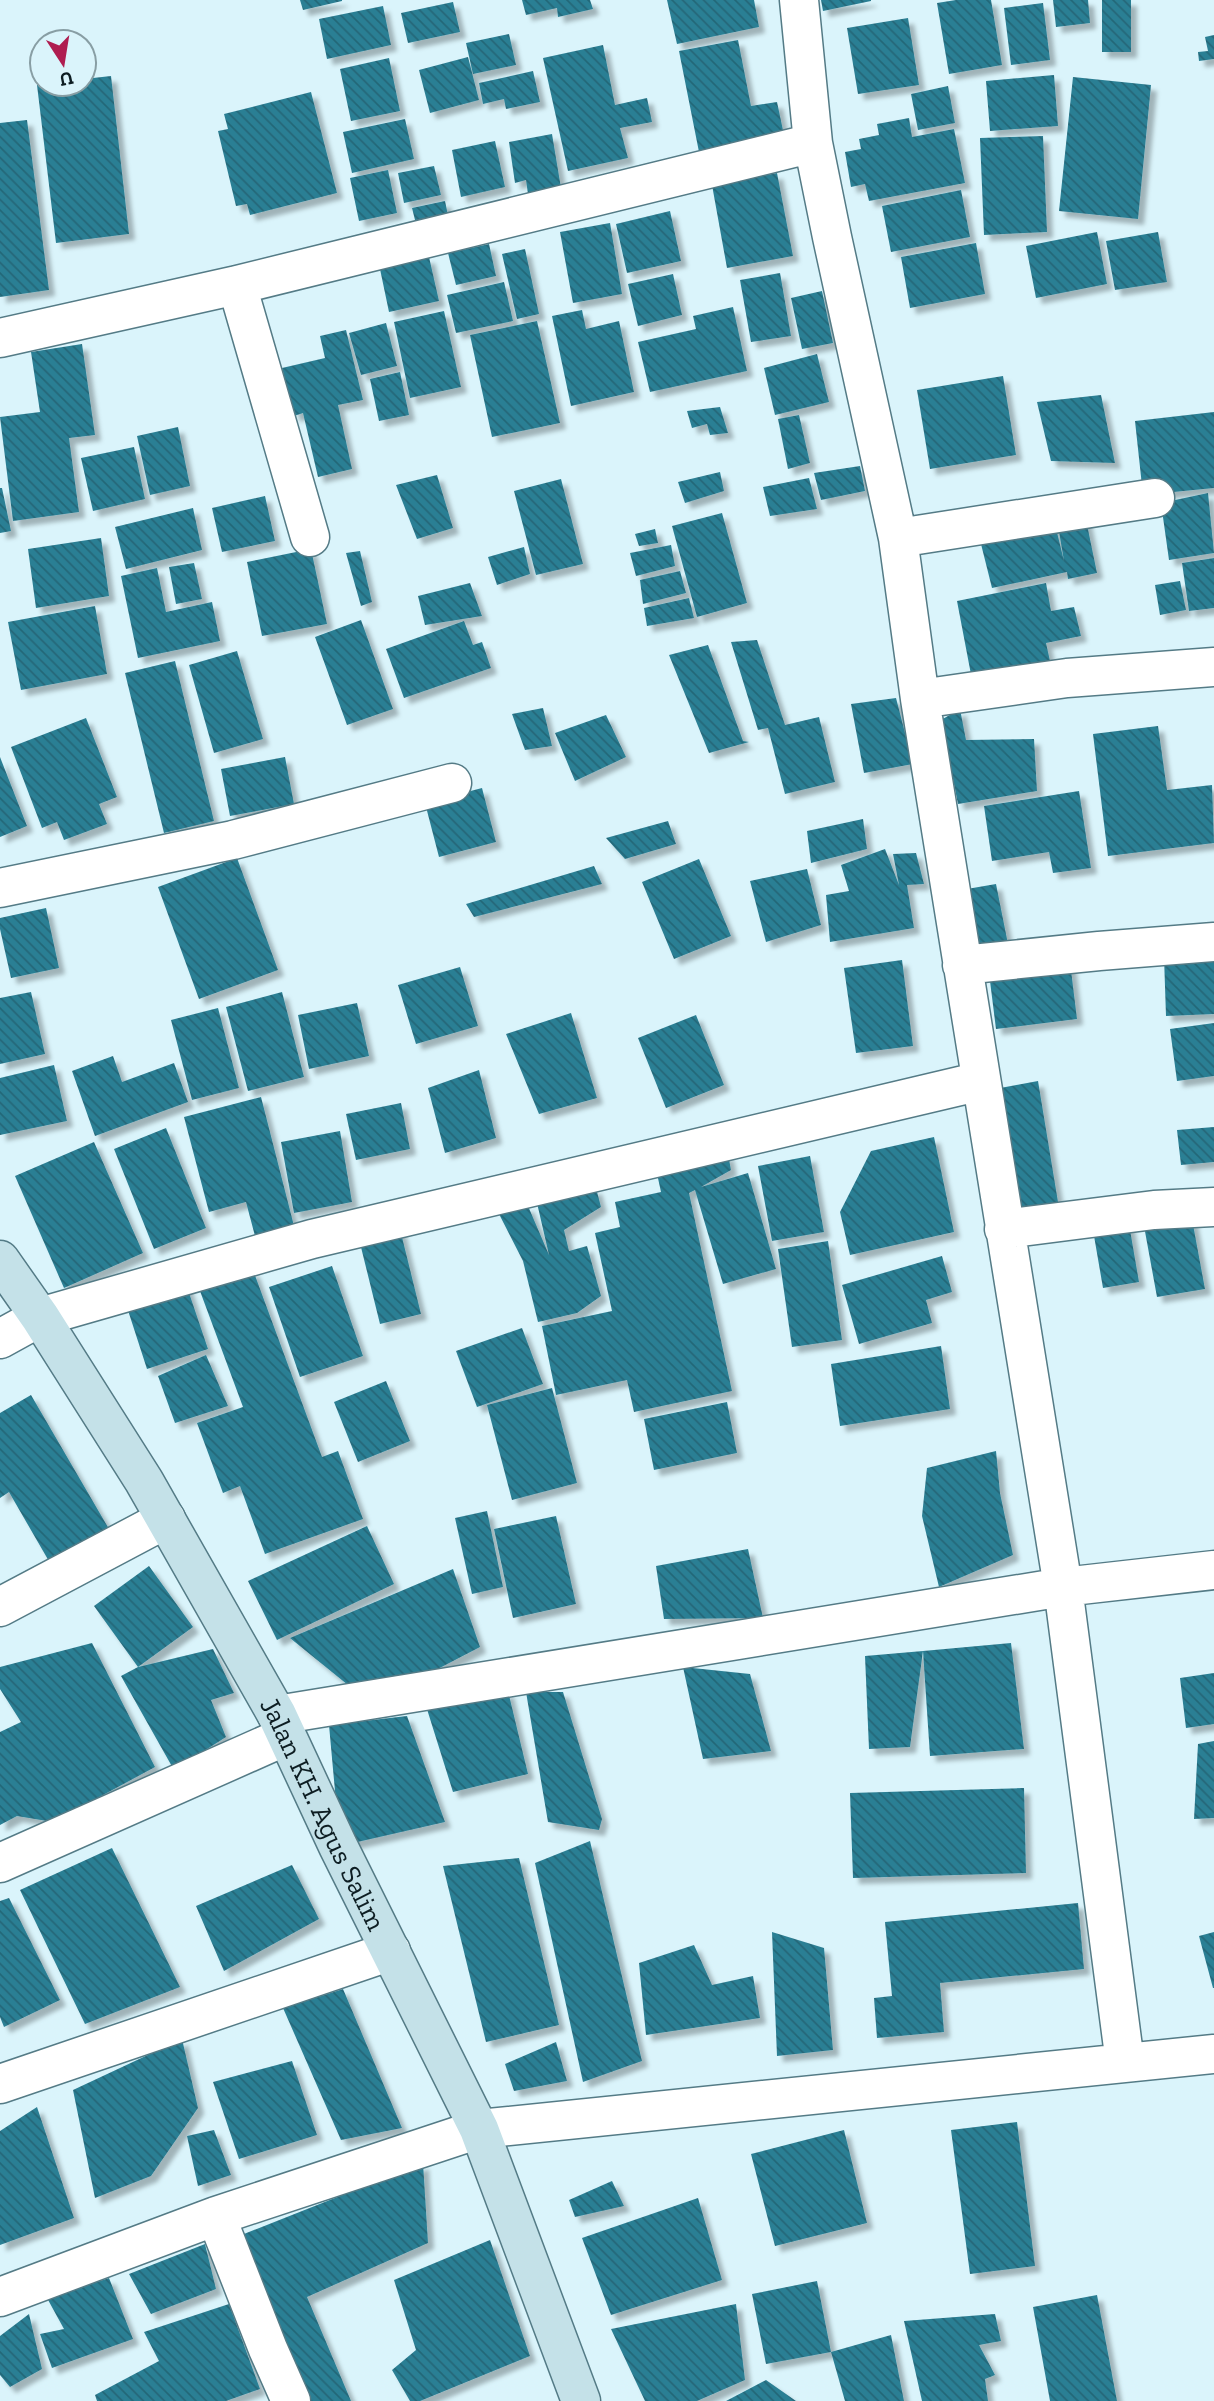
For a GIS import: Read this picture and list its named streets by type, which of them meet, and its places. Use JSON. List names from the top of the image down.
{
  "streets": {
    "main road": ["Jalan KH. Agus Salim"]
  },
  "north": "bottom"
}
